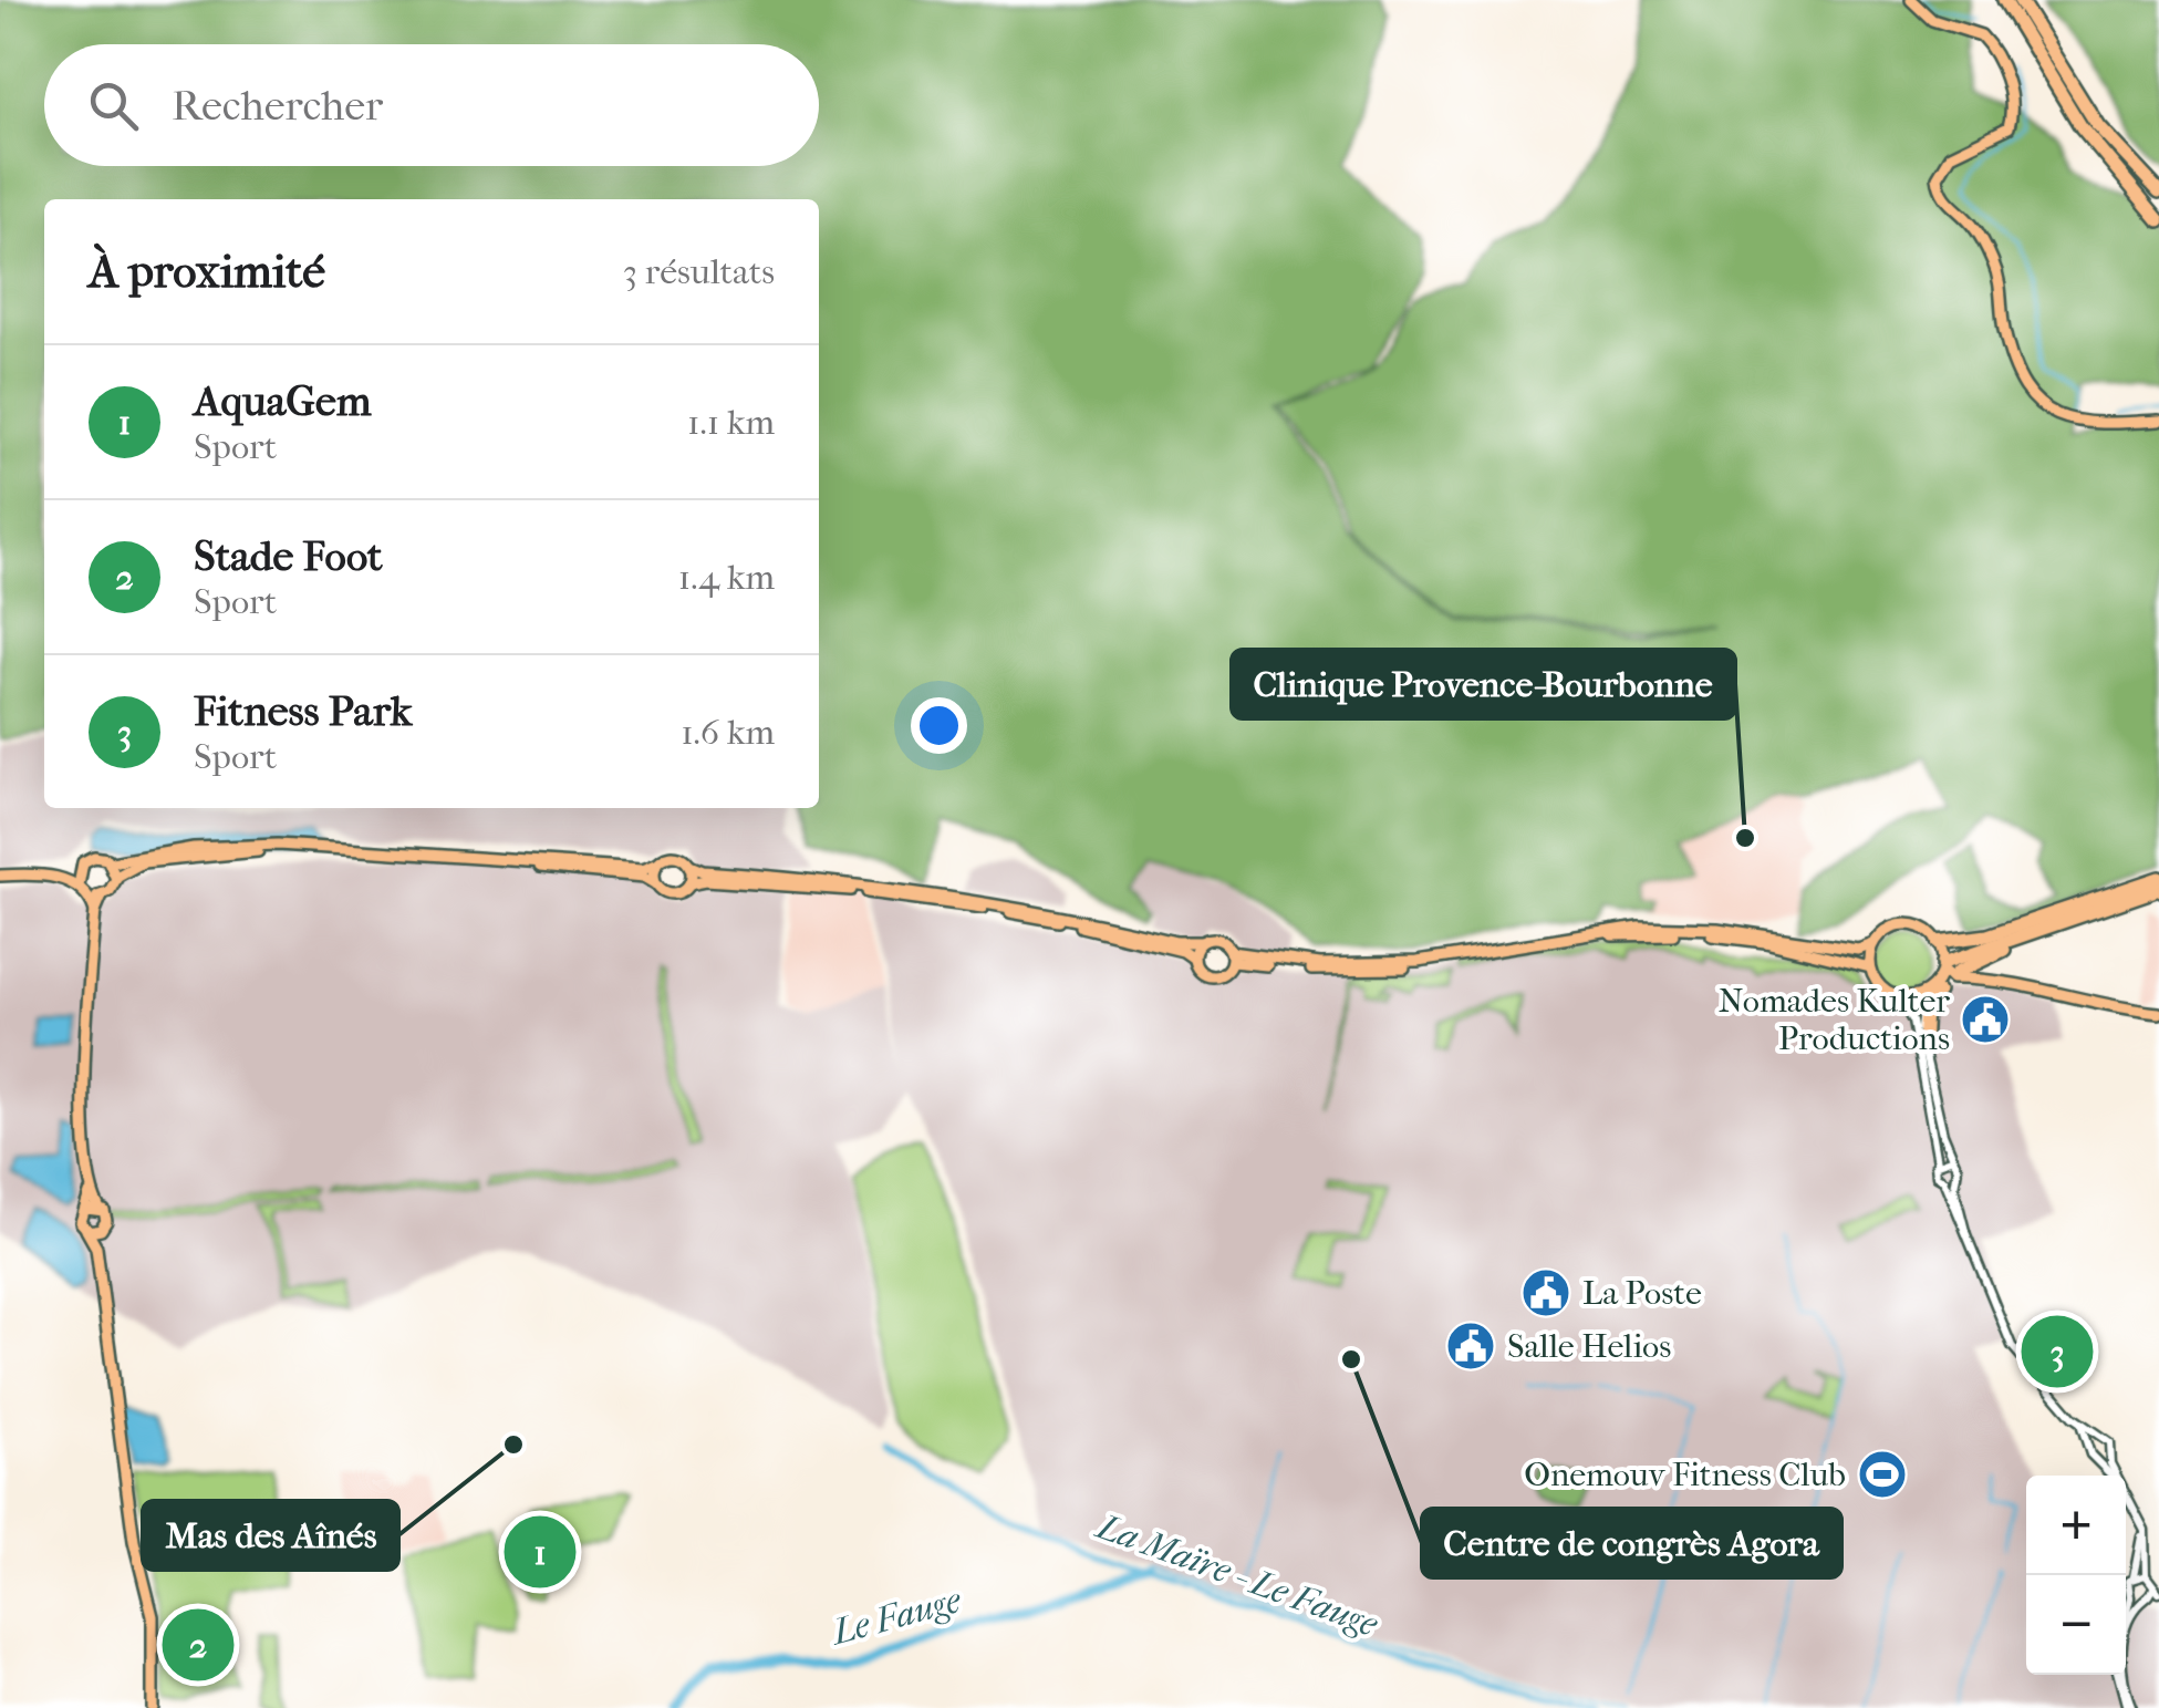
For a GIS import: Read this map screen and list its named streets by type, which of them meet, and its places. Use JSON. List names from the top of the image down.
{
  "water": ["La Maïre - Le Fauge", "Le Fauge"],
  "places": {
    "other": ["Clinique Provence-Bourbonne", "Centre de congrès Agora", "Mas des Aînés"],
    "public building": ["Nomades Kulter Productions", "La Poste", "Salle Helios"],
    "sports": ["Onemouv Fitness Club"]
  },
  "page": {
    "search": "Rechercher",
    "heading": ["À proximité", "3 résultats"],
    "list": [
      {
        "mark": "1",
        "name": "AquaGem",
        "note": "Sport",
        "value": "1.1 km"
      },
      {
        "mark": "2",
        "name": "Stade Foot",
        "note": "Sport",
        "value": "1.4 km"
      },
      {
        "mark": "3",
        "name": "Fitness Park",
        "note": "Sport",
        "value": "1.6 km"
      }
    ],
    "pins": ["3", "1", "2"],
    "map_buttons": ["+", "−"]
  }
}
